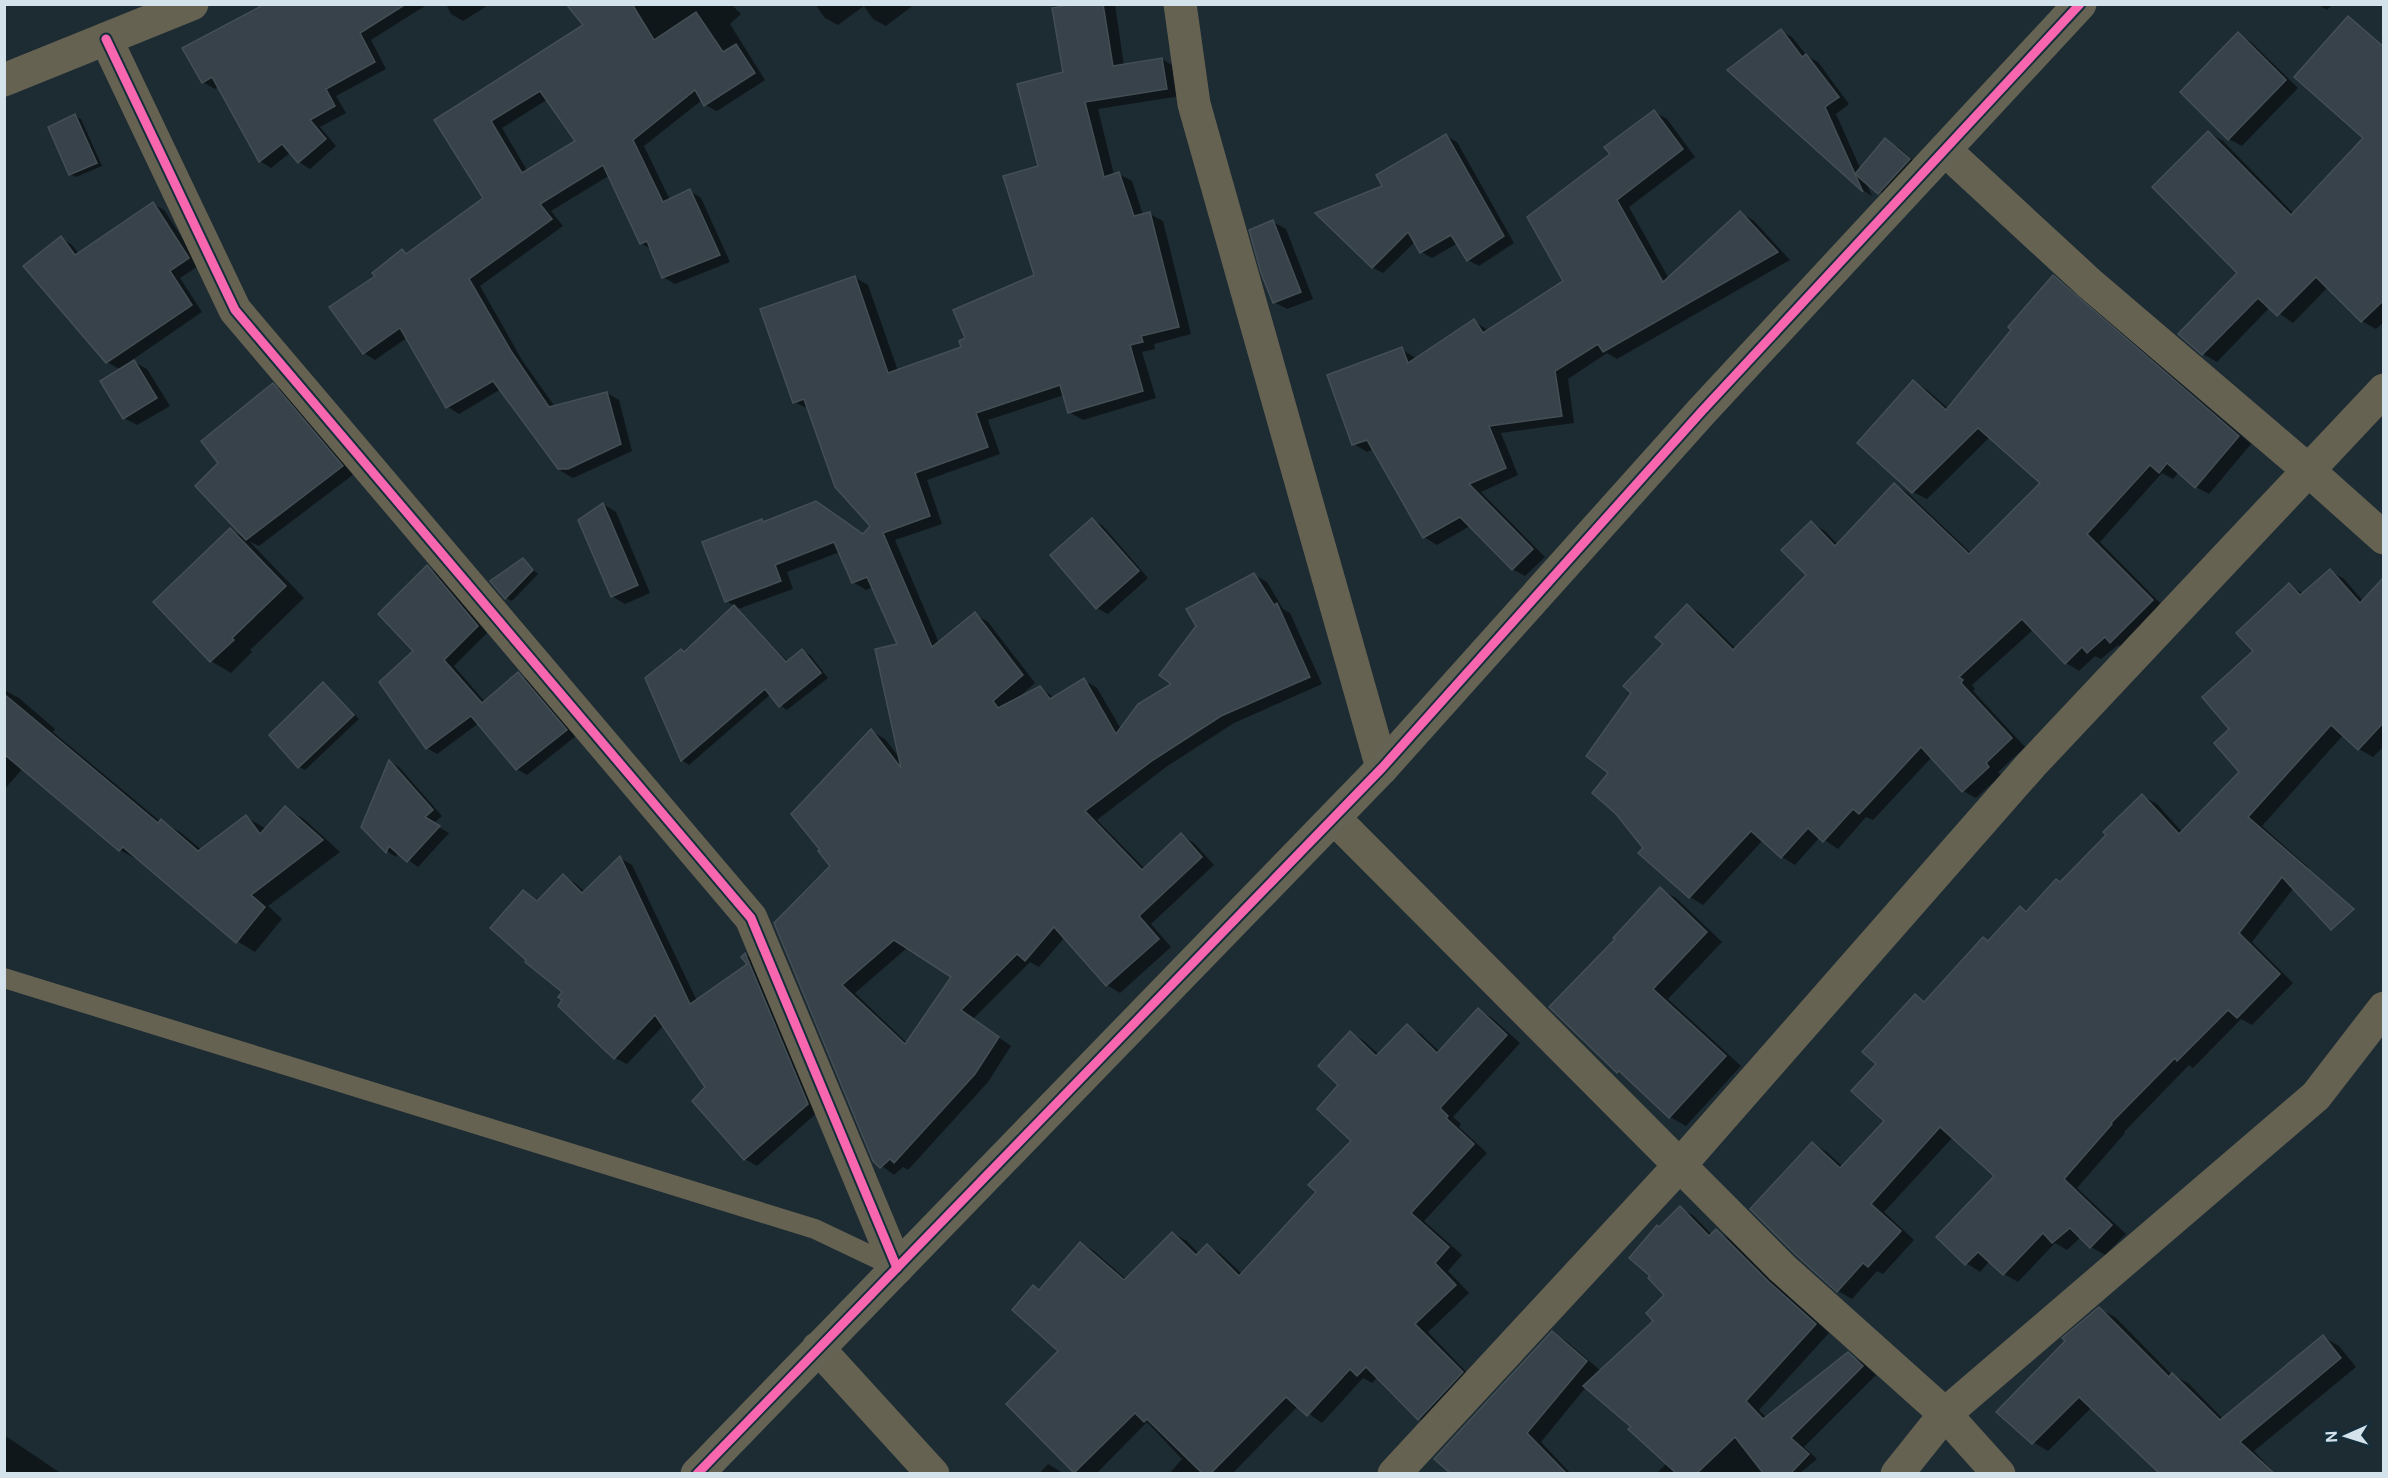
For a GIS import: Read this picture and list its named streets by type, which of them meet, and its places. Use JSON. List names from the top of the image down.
{
  "north": "left"
}
